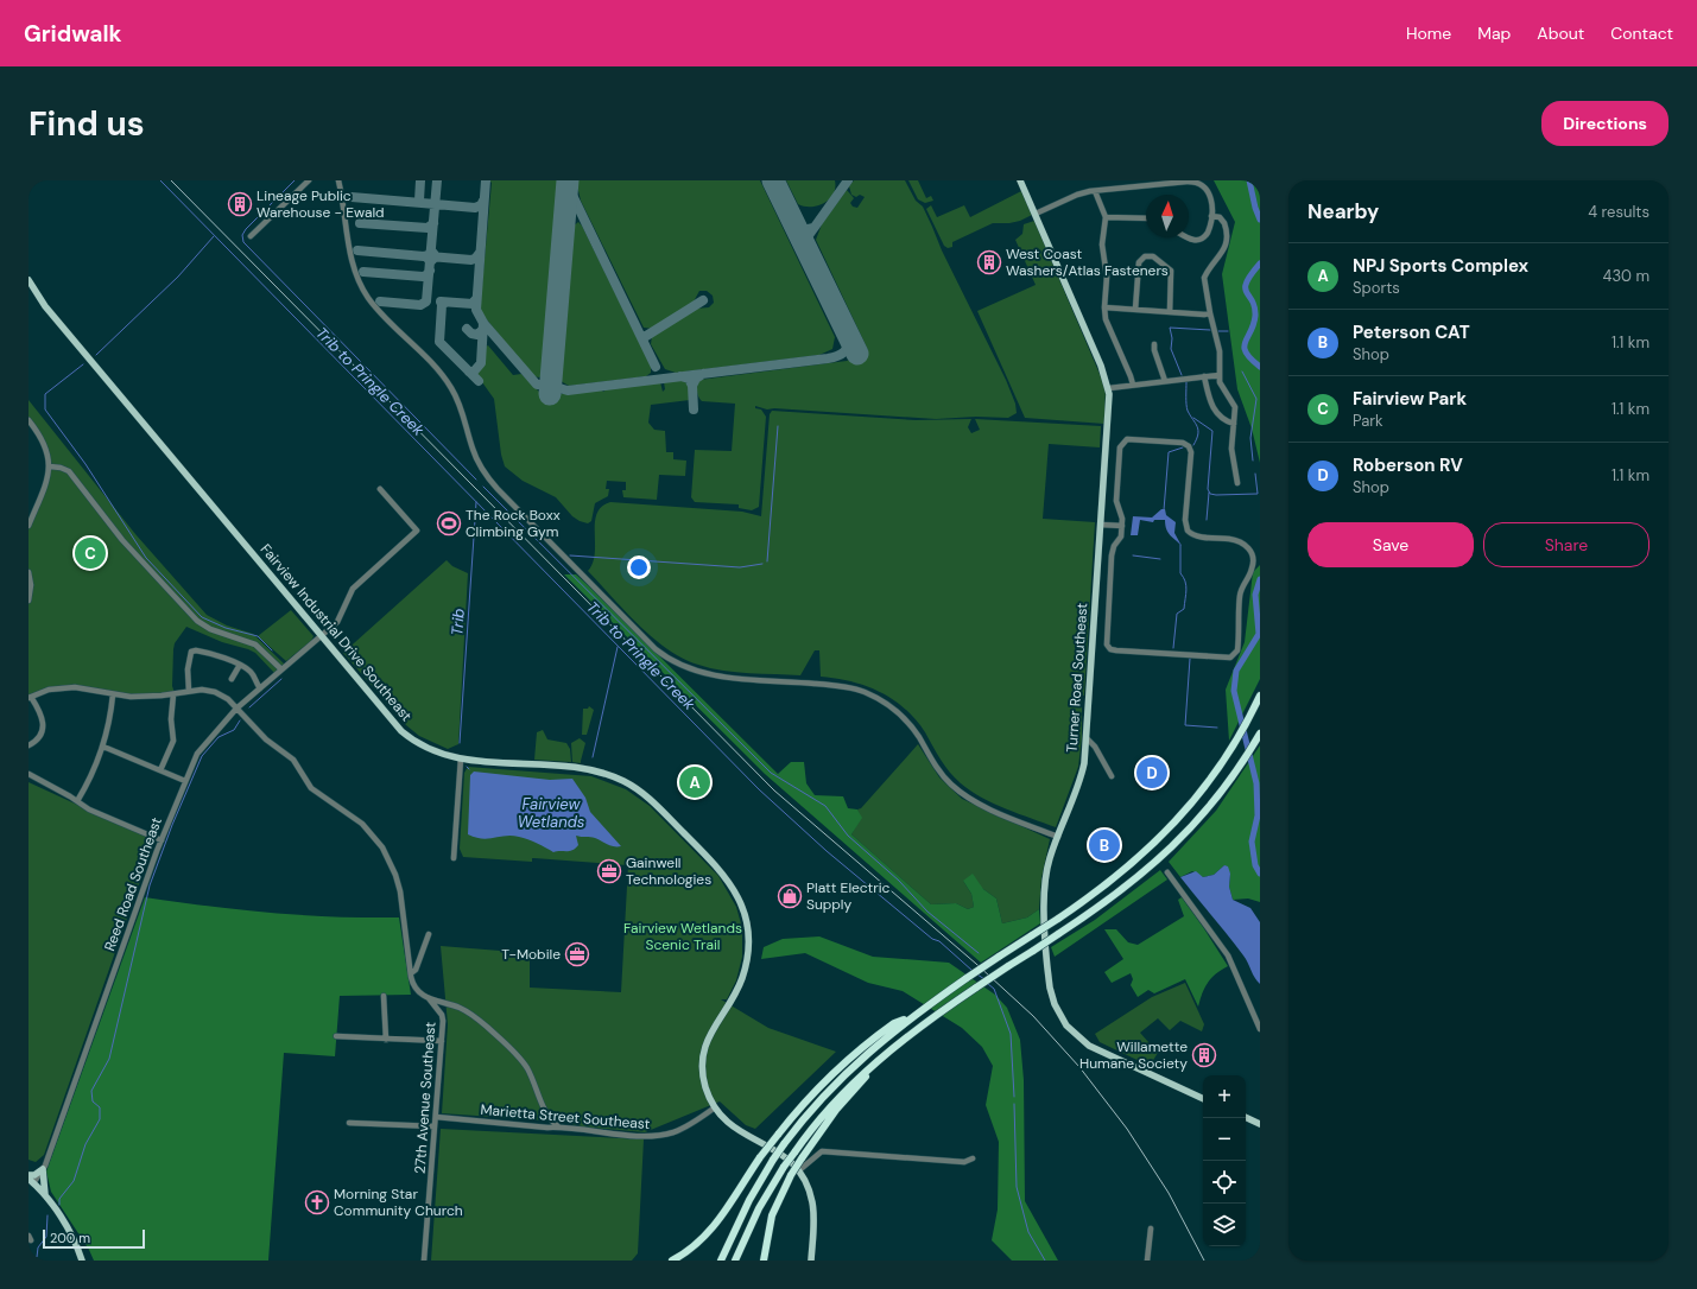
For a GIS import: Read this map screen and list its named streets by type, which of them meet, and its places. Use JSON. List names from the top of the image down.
{
  "streets": {
    "main road": ["Fairview Industrial Drive Southeast", "Turner Road Southeast"],
    "street": ["Reed Road Southeast", "27th Avenue Southeast", "Marietta Street Southeast"]
  },
  "crossings": [
    ["Fairview Industrial Drive Southeast", "Reed Road Southeast"],
    ["Fairview Industrial Drive Southeast", "Marietta Street Southeast"],
    ["Reed Road Southeast", "27th Avenue Southeast"],
    ["27th Avenue Southeast", "Marietta Street Southeast"]
  ],
  "water": ["Trib to Pringle Creek", "Trib", "Fairview Wetlands"],
  "parks": ["Fairview Wetlands Scenic Trail"],
  "places": {
    "building": ["Lineage Public Warehouse - Ewald", "West Coast Washers/Atlas Fasteners", "Willamette Humane Society"],
    "sports": ["The Rock Boxx Climbing Gym"],
    "office": ["Gainwell Technologies", "T-Mobile"],
    "shop": ["Platt Electric Supply"],
    "church": ["Morning Star Community Church"]
  },
  "scale_bar": "200 m",
  "north": "top",
  "page": {
    "header": "Gridwalk",
    "nav": [
      "Home",
      "Map",
      "About",
      "Contact"
    ],
    "buttons": [
      "Directions",
      ["Save", "Share"]
    ],
    "title": "Find us",
    "heading": ["Nearby", "4 results"],
    "list": [
      {
        "mark": "A",
        "name": "NPJ Sports Complex",
        "note": "Sports",
        "value": "430 m"
      },
      {
        "mark": "B",
        "name": "Peterson CAT",
        "note": "Shop",
        "value": "1.1 km"
      },
      {
        "mark": "C",
        "name": "Fairview Park",
        "note": "Park",
        "value": "1.1 km"
      },
      {
        "mark": "D",
        "name": "Roberson RV",
        "note": "Shop",
        "value": "1.1 km"
      }
    ],
    "pins": [
      "C",
      "D",
      "A",
      "B"
    ],
    "map_buttons": ["+", "−"],
    "scale": "200 m"
  }
}
